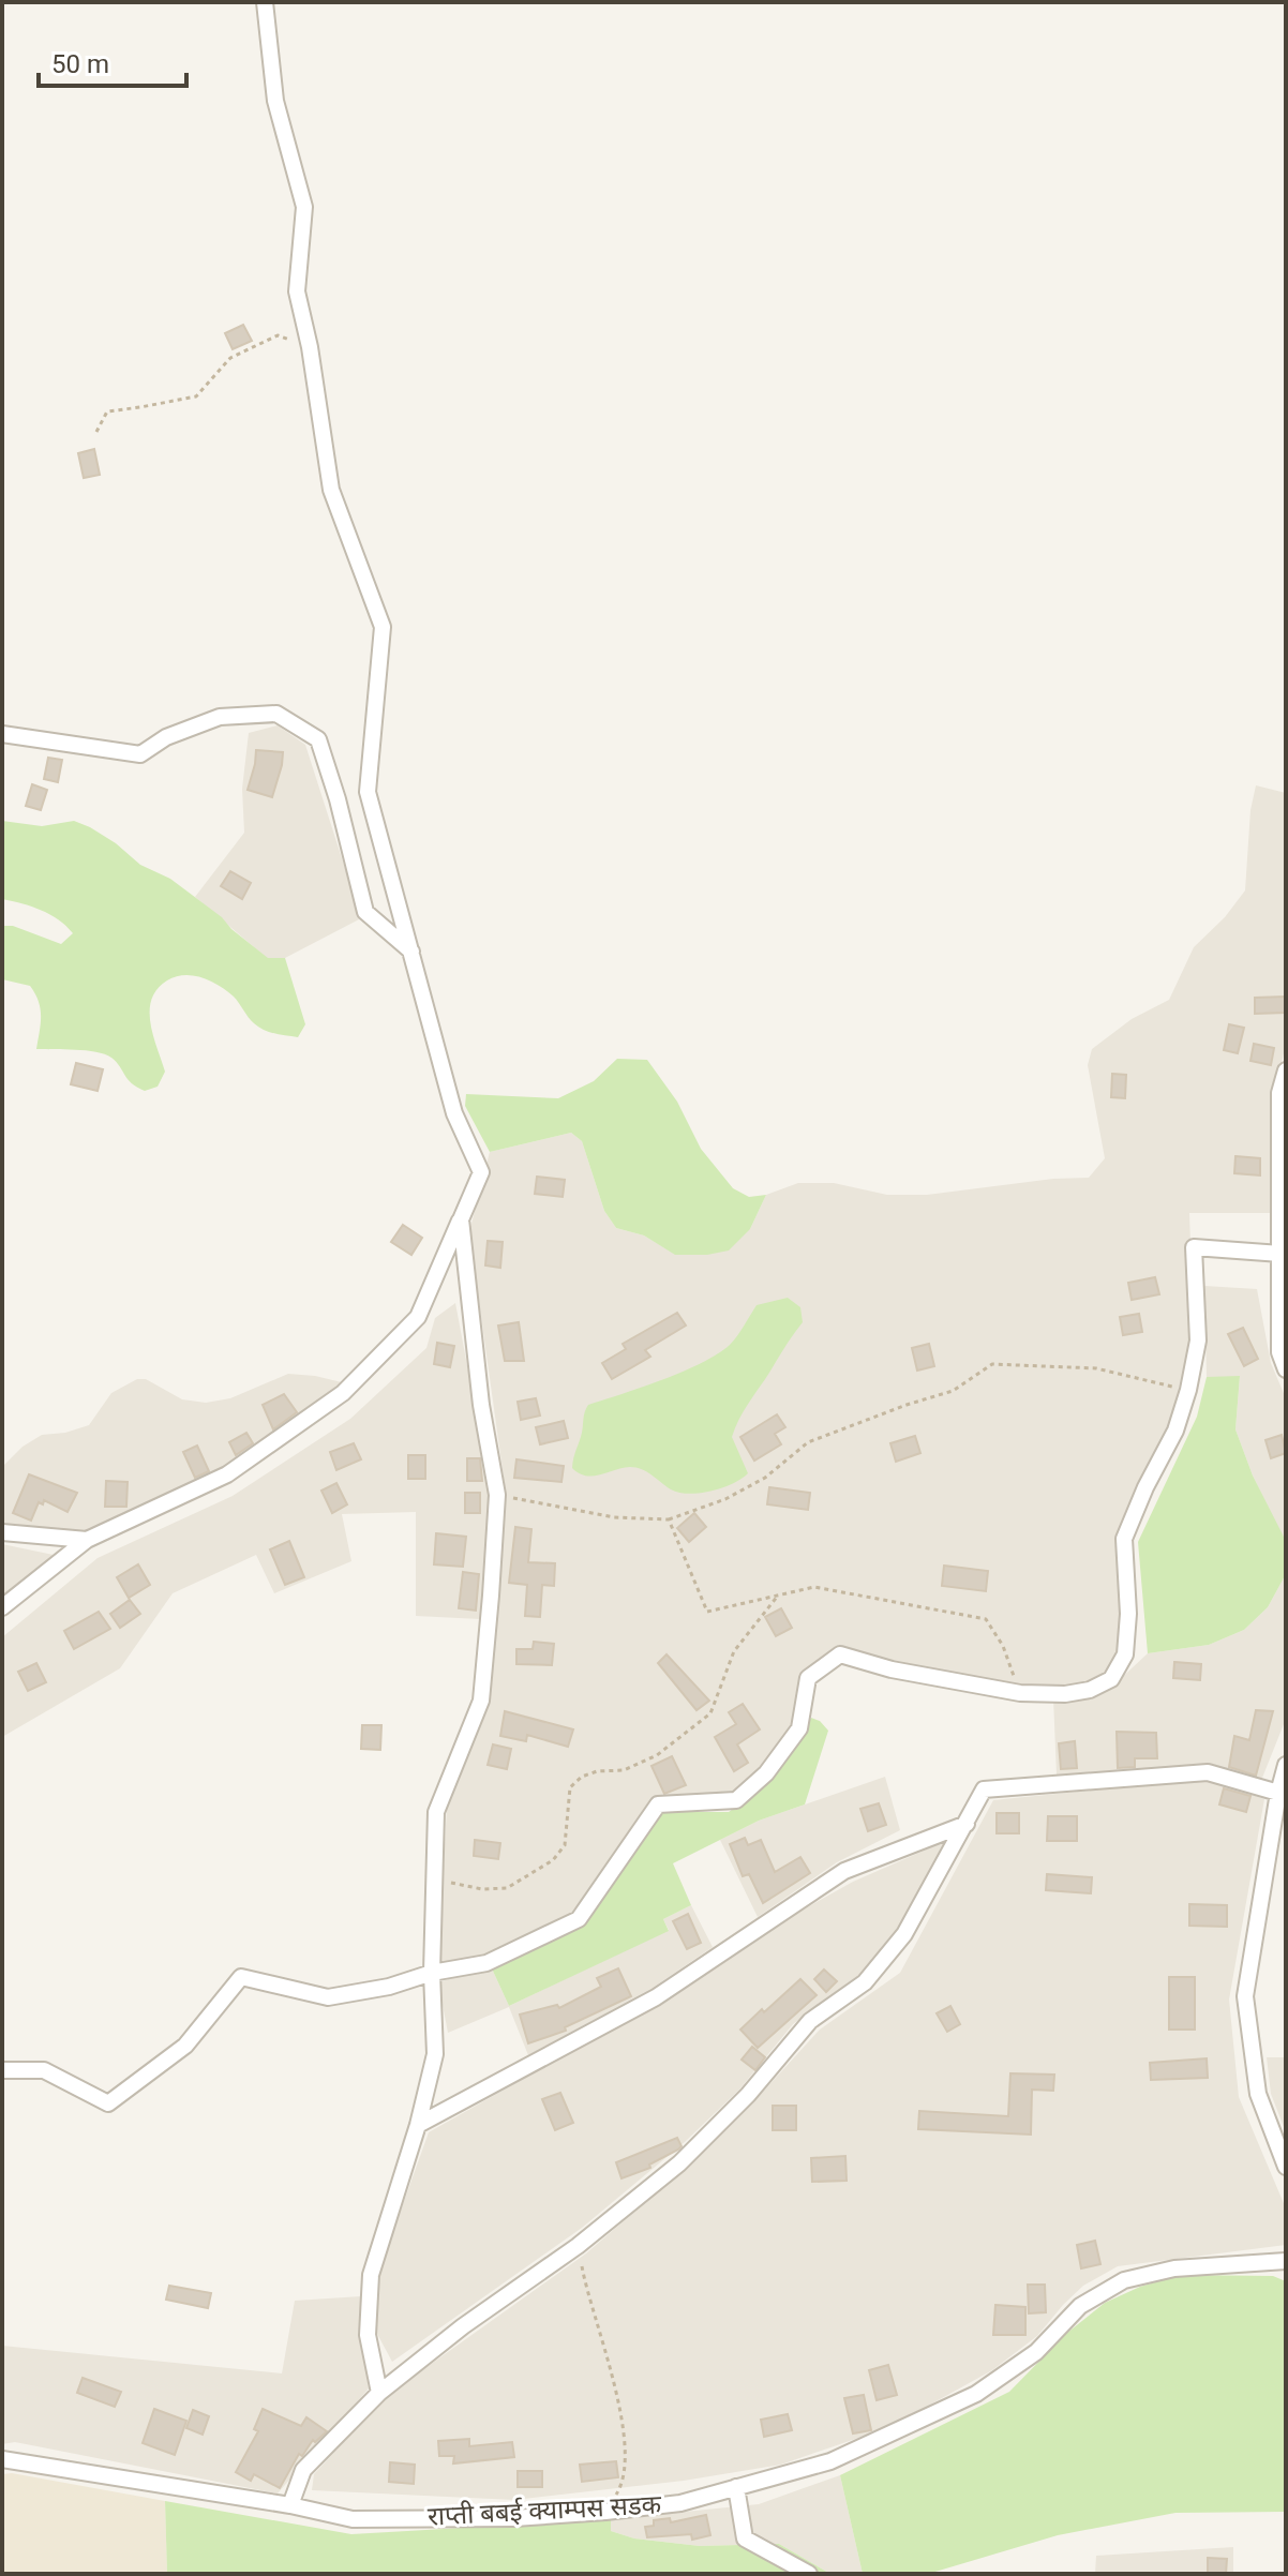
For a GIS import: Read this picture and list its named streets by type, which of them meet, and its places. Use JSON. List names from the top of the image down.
{
  "streets": {
    "street": ["राप्ती बबई क्याम्पस सडक"]
  },
  "scale_bar": "50 m"
}
